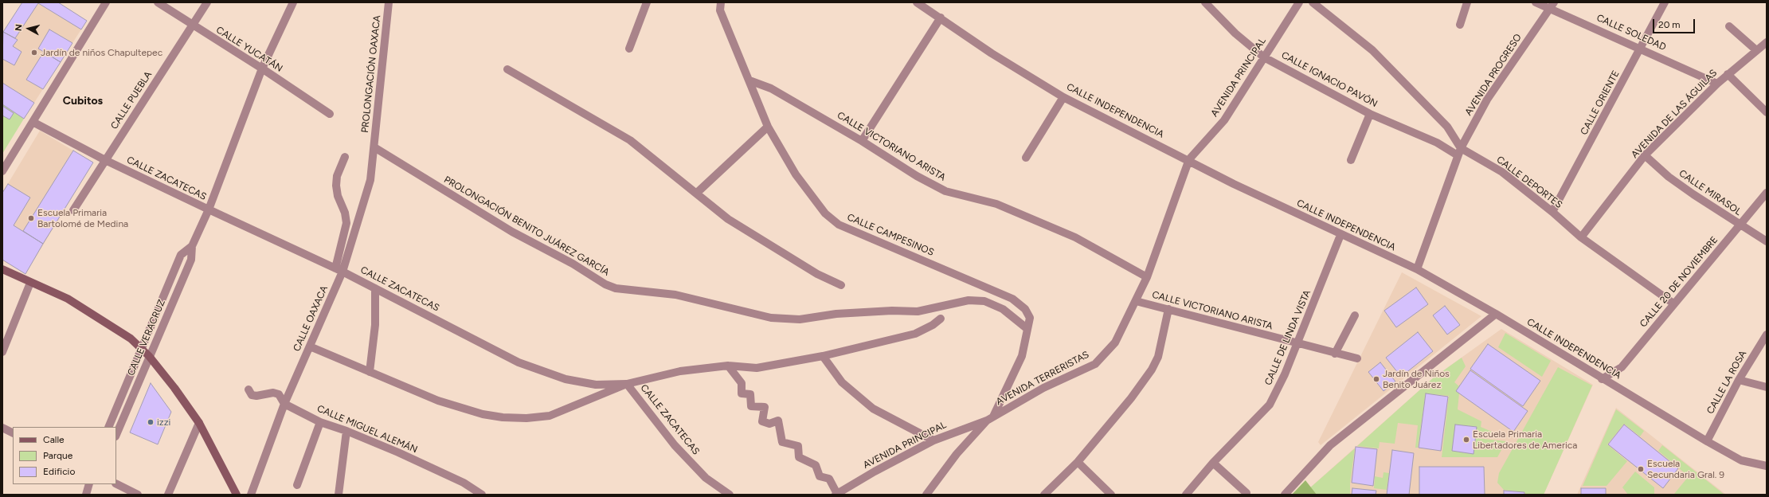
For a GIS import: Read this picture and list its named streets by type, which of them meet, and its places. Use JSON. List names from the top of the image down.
{
  "streets": {
    "street": [
      "CALLE SOLEDAD",
      "CALLE YUCATÁN",
      "PROLONGACIÓN OAXACA",
      "AVENIDA PROGRESO",
      "AVENIDA PRINCIPAL",
      "CALLE IGNACIO PAVÓN",
      "CALLE PUEBLA",
      "CALLE ORIENTE",
      "CALLE INDEPENDENCIA",
      "AVENIDA DE LAS ÁGUILAS",
      "CALLE VICTORIANO ARISTA",
      "CALLE ZACATECAS",
      "CALLE DEPORTES",
      "CALLE MIRASOL",
      "PROLONGACIÓN BENITO JUÁREZ GARCÍA",
      "CALLE CAMPESINOS",
      "CALLE 20 DE NOVIEMBRE",
      "CALLE OAXACA",
      "CALLE VERACRUZ",
      "CALLE DE LINDA VISTA",
      "AVENIDA TERRERISTAS",
      "CALLE LA ROSA",
      "CALLE MIGUEL ALEMÁN"
    ]
  },
  "crossings": [
    ["CALLE SOLEDAD", "AVENIDA PROGRESO"],
    ["CALLE SOLEDAD", "CALLE ORIENTE"],
    ["CALLE SOLEDAD", "AVENIDA DE LAS ÁGUILAS"],
    ["CALLE YUCATÁN", "CALLE PUEBLA"],
    ["CALLE YUCATÁN", "CALLE VERACRUZ"],
    ["PROLONGACIÓN OAXACA", "PROLONGACIÓN BENITO JUÁREZ GARCÍA"],
    ["PROLONGACIÓN OAXACA", "CALLE OAXACA"],
    ["AVENIDA PROGRESO", "CALLE IGNACIO PAVÓN"],
    ["AVENIDA PROGRESO", "CALLE INDEPENDENCIA"],
    ["AVENIDA PROGRESO", "CALLE DEPORTES"],
    ["AVENIDA PRINCIPAL", "CALLE IGNACIO PAVÓN"],
    ["AVENIDA PRINCIPAL", "CALLE INDEPENDENCIA"],
    ["AVENIDA PRINCIPAL", "CALLE CAMPESINOS"],
    ["AVENIDA PRINCIPAL", "AVENIDA TERRERISTAS"],
    ["CALLE IGNACIO PAVÓN", "CALLE DEPORTES"],
    ["CALLE PUEBLA", "CALLE ZACATECAS"],
    ["CALLE ORIENTE", "CALLE DEPORTES"],
    ["CALLE INDEPENDENCIA", "CALLE 20 DE NOVIEMBRE"],
    ["CALLE INDEPENDENCIA", "CALLE DE LINDA VISTA"],
    ["CALLE INDEPENDENCIA", "AVENIDA TERRERISTAS"],
    ["CALLE INDEPENDENCIA", "CALLE LA ROSA"],
    ["AVENIDA DE LAS ÁGUILAS", "CALLE DEPORTES"],
    ["AVENIDA DE LAS ÁGUILAS", "CALLE MIRASOL"],
    ["CALLE VICTORIANO ARISTA", "CALLE CAMPESINOS"],
    ["CALLE VICTORIANO ARISTA", "CALLE DE LINDA VISTA"],
    ["CALLE VICTORIANO ARISTA", "AVENIDA TERRERISTAS"],
    ["CALLE ZACATECAS", "CALLE OAXACA"],
    ["CALLE ZACATECAS", "CALLE VERACRUZ"],
    ["CALLE DEPORTES", "CALLE 20 DE NOVIEMBRE"],
    ["CALLE MIRASOL", "CALLE 20 DE NOVIEMBRE"],
    ["PROLONGACIÓN BENITO JUÁREZ GARCÍA", "CALLE CAMPESINOS"],
    ["PROLONGACIÓN BENITO JUÁREZ GARCÍA", "CALLE OAXACA"],
    ["CALLE CAMPESINOS", "AVENIDA TERRERISTAS"],
    ["CALLE OAXACA", "CALLE MIGUEL ALEMÁN"]
  ],
  "districts": ["Cubitos"],
  "places": [
    "Jardín de niños Chapultepec",
    "Escuela Primaria Bartolomé de Medina",
    "Jardín de Niños Benito Juárez",
    "izzi",
    "Escuela Primaria Libertadores de America",
    "Escuela Secundaria Gral. 9"
  ],
  "legend": ["Calle", "Parque", "Edificio"],
  "scale_bar": "20 m",
  "north": "left"
}
